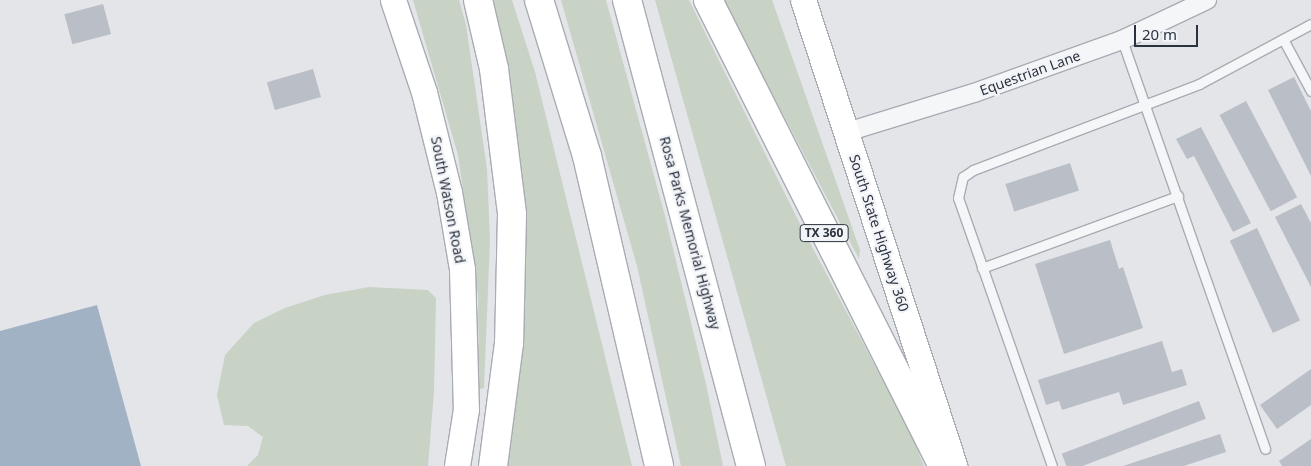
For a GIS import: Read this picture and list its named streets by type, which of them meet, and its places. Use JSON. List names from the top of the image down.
{
  "streets": {
    "highway": ["Rosa Parks Memorial Highway", "TX 360"],
    "main road": ["South Watson Road", "South State Highway 360"],
    "street": ["Equestrian Lane"]
  },
  "crossings": [
    ["Equestrian Lane", "South State Highway 360"]
  ],
  "scale_bar": "20 m"
}
